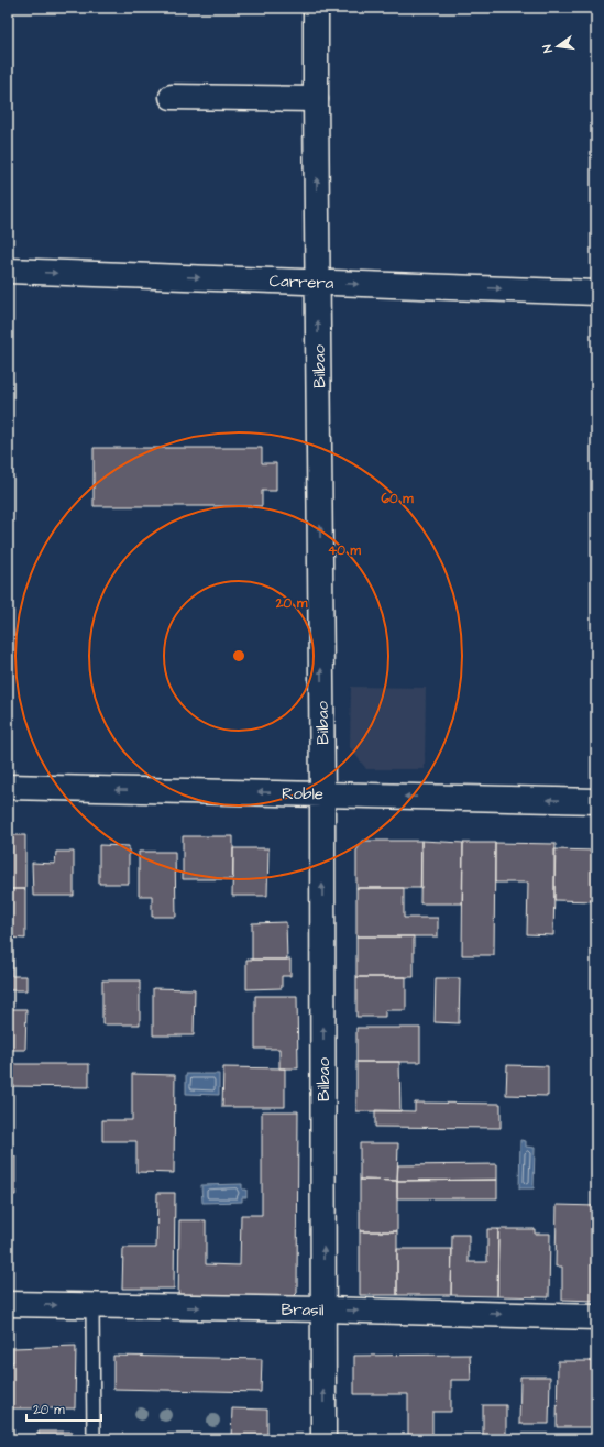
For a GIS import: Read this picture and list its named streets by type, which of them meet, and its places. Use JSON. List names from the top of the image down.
{
  "streets": {
    "street": [
      "Carrera",
      "Bilbao",
      "Roble",
      "Brasil"
    ]
  },
  "crossings": [
    ["Carrera", "Bilbao"],
    ["Bilbao", "Roble"],
    ["Bilbao", "Brasil"]
  ],
  "one_way": [
    "Carrera",
    "Bilbao",
    "Roble",
    "Brasil"
  ],
  "scale_bar": "20 m",
  "north": "left",
  "rings": ["60 m", "40 m", "20 m"]
}
